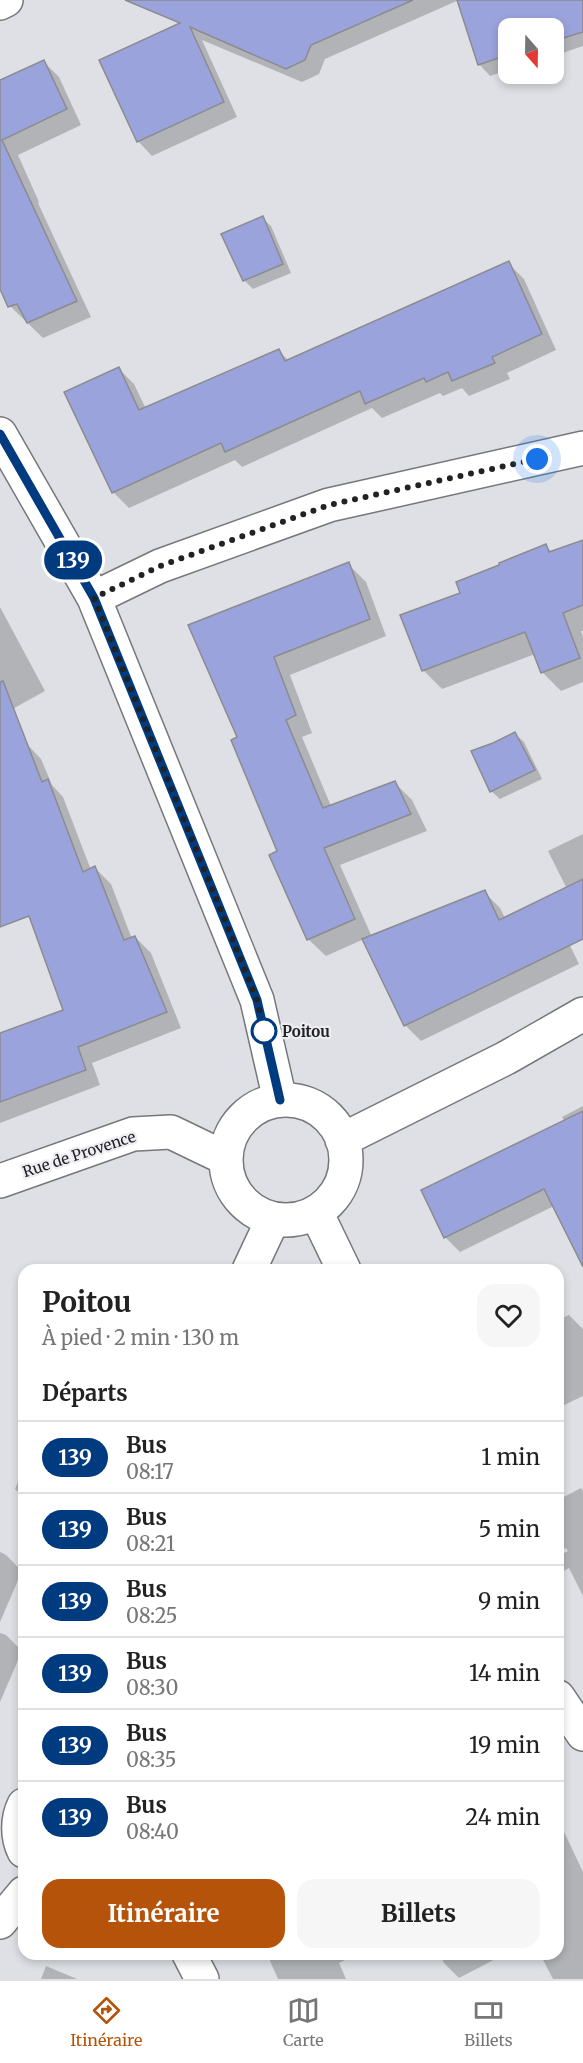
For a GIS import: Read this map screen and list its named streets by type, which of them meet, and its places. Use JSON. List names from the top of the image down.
{
  "streets": {
    "street": ["Rue de Provence"]
  },
  "places": ["Poitou"],
  "lines": ["bus line 139"],
  "north": "bottom",
  "page": {
    "on_map": "139",
    "heading": [
      ["Poitou", "À pied · 2 min · 130 m"],
      "Départs"
    ],
    "list": [
      {
        "mark": "139",
        "name": "Bus",
        "note": "08:17",
        "value": "1 min"
      },
      {
        "mark": "139",
        "name": "Bus",
        "note": "08:21",
        "value": "5 min"
      },
      {
        "mark": "139",
        "name": "Bus",
        "note": "08:25",
        "value": "9 min"
      },
      {
        "mark": "139",
        "name": "Bus",
        "note": "08:30",
        "value": "14 min"
      },
      {
        "mark": "139",
        "name": "Bus",
        "note": "08:35",
        "value": "19 min"
      },
      {
        "mark": "139",
        "name": "Bus",
        "note": "08:40",
        "value": "24 min"
      }
    ],
    "buttons": ["Itinéraire", "Billets"],
    "tabs": ["Itinéraire", "Carte", "Billets"]
  }
}
